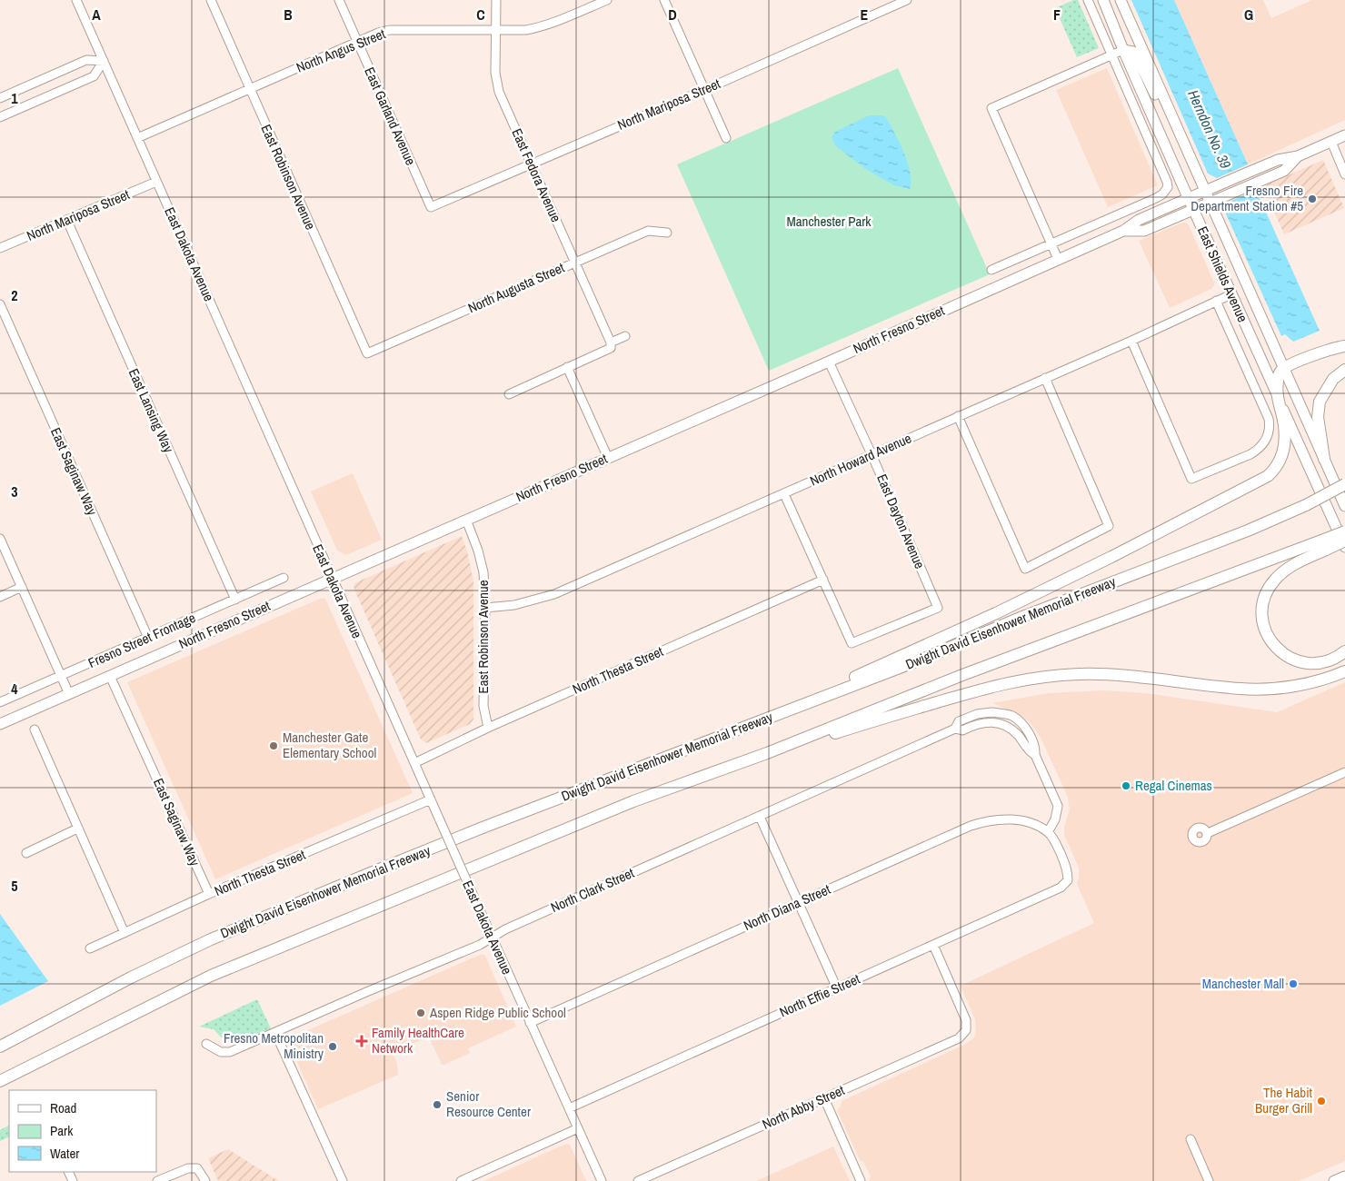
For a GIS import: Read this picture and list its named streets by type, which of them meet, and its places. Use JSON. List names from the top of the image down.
{
  "streets": {
    "highway": ["Dwight David Eisenhower Memorial Freeway"],
    "main road": ["East Shields Avenue", "North Fresno Street"],
    "street": [
      "North Angus Street",
      "North Mariposa Street",
      "East Garland Avenue",
      "East Fedora Avenue",
      "East Robinson Avenue",
      "East Dakota Avenue",
      "North Augusta Street",
      "East Lansing Way",
      "North Howard Avenue",
      "East Saginaw Way",
      "East Dayton Avenue",
      "Fresno Street Frontage",
      "North Thesta Street",
      "North Clark Street",
      "North Diana Street",
      "North Effie Street",
      "North Abby Street"
    ]
  },
  "crossings": [
    ["North Angus Street", "East Garland Avenue"],
    ["North Angus Street", "East Fedora Avenue"],
    ["North Angus Street", "East Robinson Avenue"],
    ["North Angus Street", "East Dakota Avenue"],
    ["North Mariposa Street", "East Garland Avenue"],
    ["North Mariposa Street", "East Fedora Avenue"],
    ["North Mariposa Street", "East Dakota Avenue"],
    ["North Mariposa Street", "East Lansing Way"],
    ["East Fedora Avenue", "North Augusta Street"],
    ["East Robinson Avenue", "North Augusta Street"],
    ["East Robinson Avenue", "North Fresno Street"],
    ["East Robinson Avenue", "North Howard Avenue"],
    ["East Robinson Avenue", "North Thesta Street"],
    ["East Dakota Avenue", "North Fresno Street"],
    ["East Dakota Avenue", "North Thesta Street"],
    ["East Dakota Avenue", "North Clark Street"],
    ["East Dakota Avenue", "North Diana Street"],
    ["East Dakota Avenue", "North Effie Street"],
    ["East Shields Avenue", "North Fresno Street"],
    ["East Shields Avenue", "North Howard Avenue"],
    ["North Fresno Street", "East Saginaw Way"],
    ["North Fresno Street", "East Dayton Avenue"],
    ["East Lansing Way", "Fresno Street Frontage"],
    ["North Howard Avenue", "East Dayton Avenue"],
    ["East Saginaw Way", "Fresno Street Frontage"],
    ["East Saginaw Way", "North Thesta Street"],
    ["East Dayton Avenue", "North Thesta Street"],
    ["North Diana Street", "North Effie Street"],
    ["North Effie Street", "North Abby Street"]
  ],
  "water": ["Herndon No. 39"],
  "parks": ["Manchester Park"],
  "places": {
    "other": [
      "Fresno Fire Department Station #5",
      "Manchester Gate Elementary School",
      "Regal Cinemas",
      "Manchester Mall",
      "Aspen Ridge Public School",
      "Fresno Metropolitan Ministry",
      "The Habit Burger Grill",
      "Senior Resource Center"
    ],
    "health": ["Family HealthCare Network"]
  },
  "legend": ["Road", "Park", "Water"],
  "grid": {
    "columns": [
      "A",
      "B",
      "C",
      "D",
      "E",
      "F",
      "G"
    ],
    "rows": [
      "1",
      "2",
      "3",
      "4",
      "5"
    ]
  }
}
